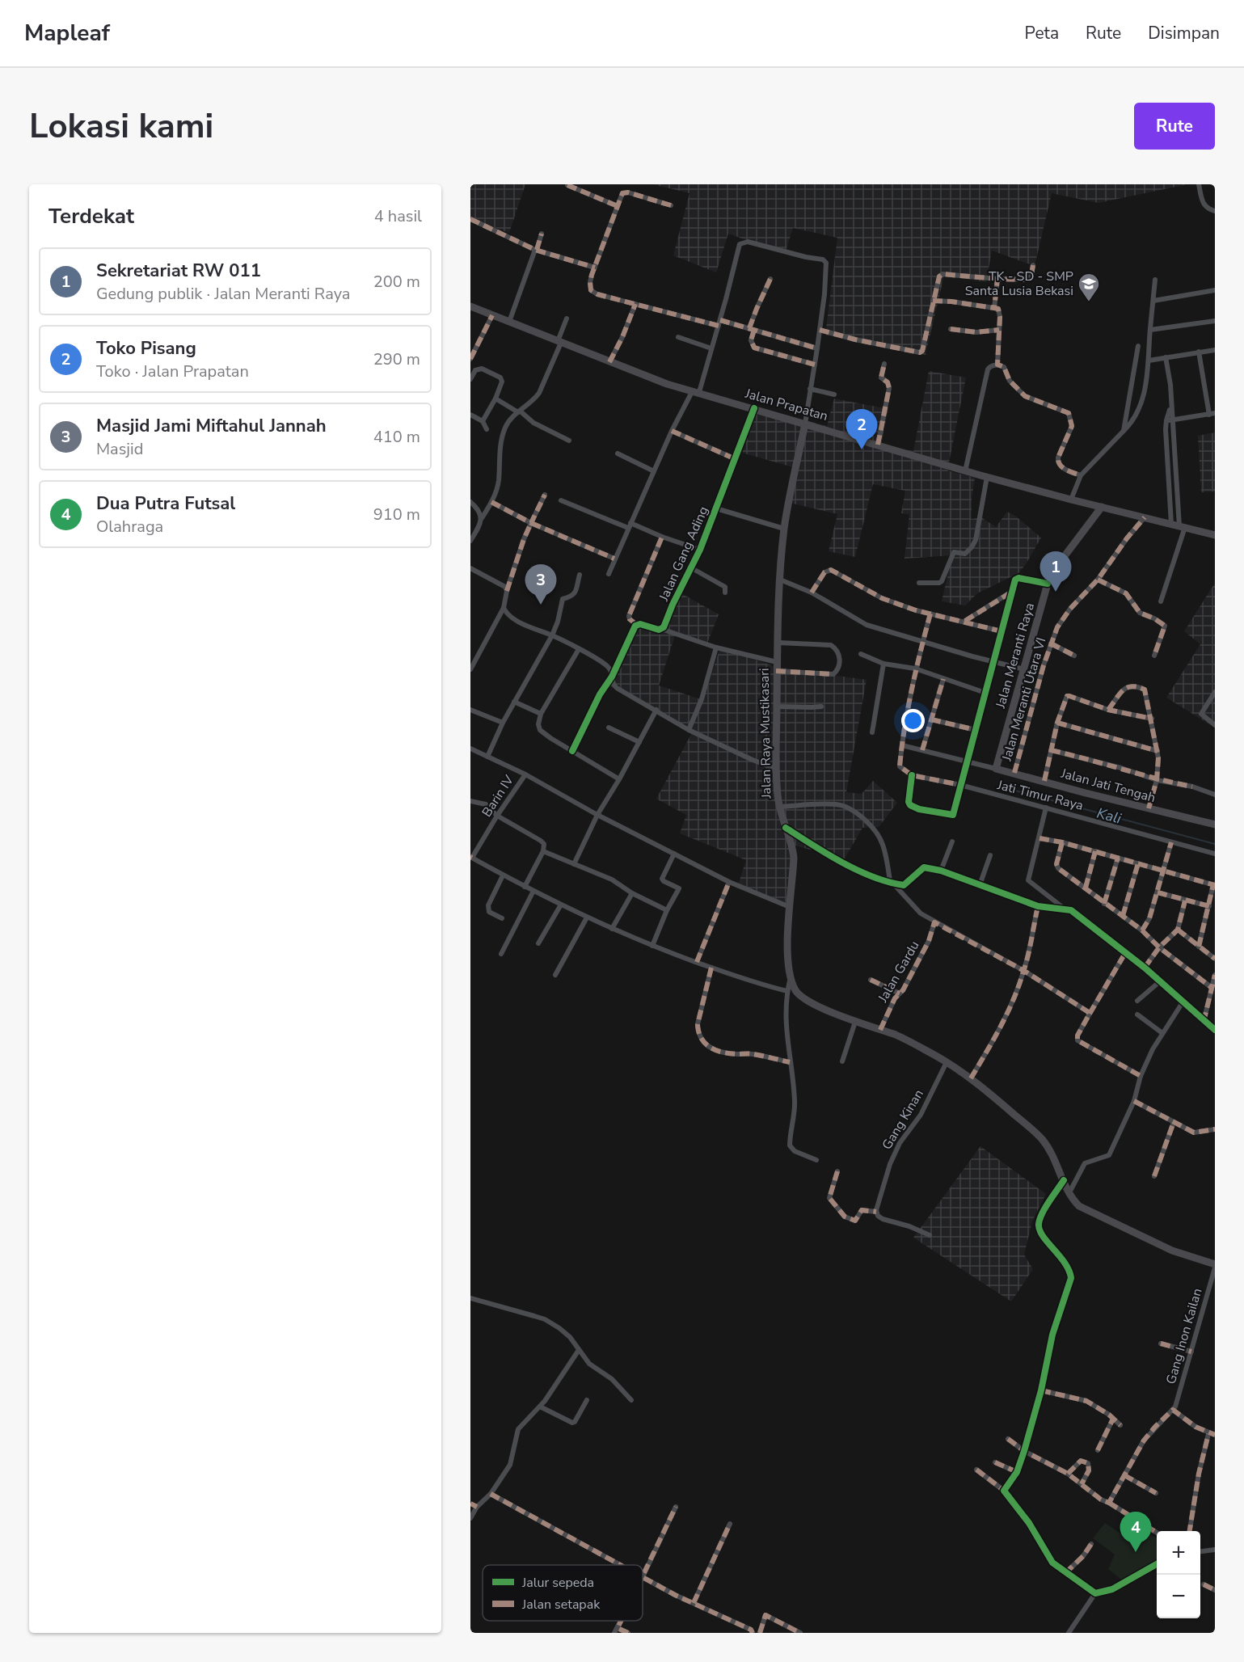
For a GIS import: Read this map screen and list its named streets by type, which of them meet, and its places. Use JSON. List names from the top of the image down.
{
  "streets": {
    "main road": [
      "Jalan Prapatan",
      "Jalan Meranti Raya",
      "Jalan Raya Mustikasari",
      "Jalan Jati Tengah"
    ],
    "street": [
      "Jalan Gang Ading",
      "Jalan Meranti Utara VI",
      "Jati Timur Raya",
      "Barin IV",
      "Jalan Gardu",
      "Gang Kinan",
      "Gang Inon Kailan"
    ]
  },
  "crossings": [
    ["Jalan Prapatan", "Jalan Gang Ading"],
    ["Jalan Prapatan", "Jalan Meranti Raya"],
    ["Jalan Prapatan", "Jalan Meranti Utara VI"],
    ["Jalan Prapatan", "Jalan Raya Mustikasari"],
    ["Jalan Meranti Raya", "Jalan Jati Tengah"],
    ["Jalan Meranti Utara VI", "Jalan Jati Tengah"],
    ["Jalan Raya Mustikasari", "Jalan Gardu"],
    ["Jalan Raya Mustikasari", "Gang Kinan"],
    ["Jalan Raya Mustikasari", "Gang Inon Kailan"]
  ],
  "water": ["Kali"],
  "places": {
    "school or university": ["TK - SD - SMP Santa Lusia Bekasi"]
  },
  "legend": ["Jalur sepeda", "Jalan setapak"],
  "page": {
    "header": "Mapleaf",
    "nav": ["Peta", "Rute", "Disimpan"],
    "buttons": "Rute",
    "title": "Lokasi kami",
    "heading": ["Terdekat", "4 hasil"],
    "list": [
      {
        "mark": "1",
        "name": "Sekretariat RW 011",
        "note": "Gedung publik · Jalan Meranti Raya",
        "value": "200 m"
      },
      {
        "mark": "2",
        "name": "Toko Pisang",
        "note": "Toko · Jalan Prapatan",
        "value": "290 m"
      },
      {
        "mark": "3",
        "name": "Masjid Jami Miftahul Jannah",
        "note": "Masjid",
        "value": "410 m"
      },
      {
        "mark": "4",
        "name": "Dua Putra Futsal",
        "note": "Olahraga",
        "value": "910 m"
      }
    ],
    "pins": [
      "2",
      "1",
      "3",
      "4"
    ],
    "map_buttons": ["+", "−"]
  }
}
